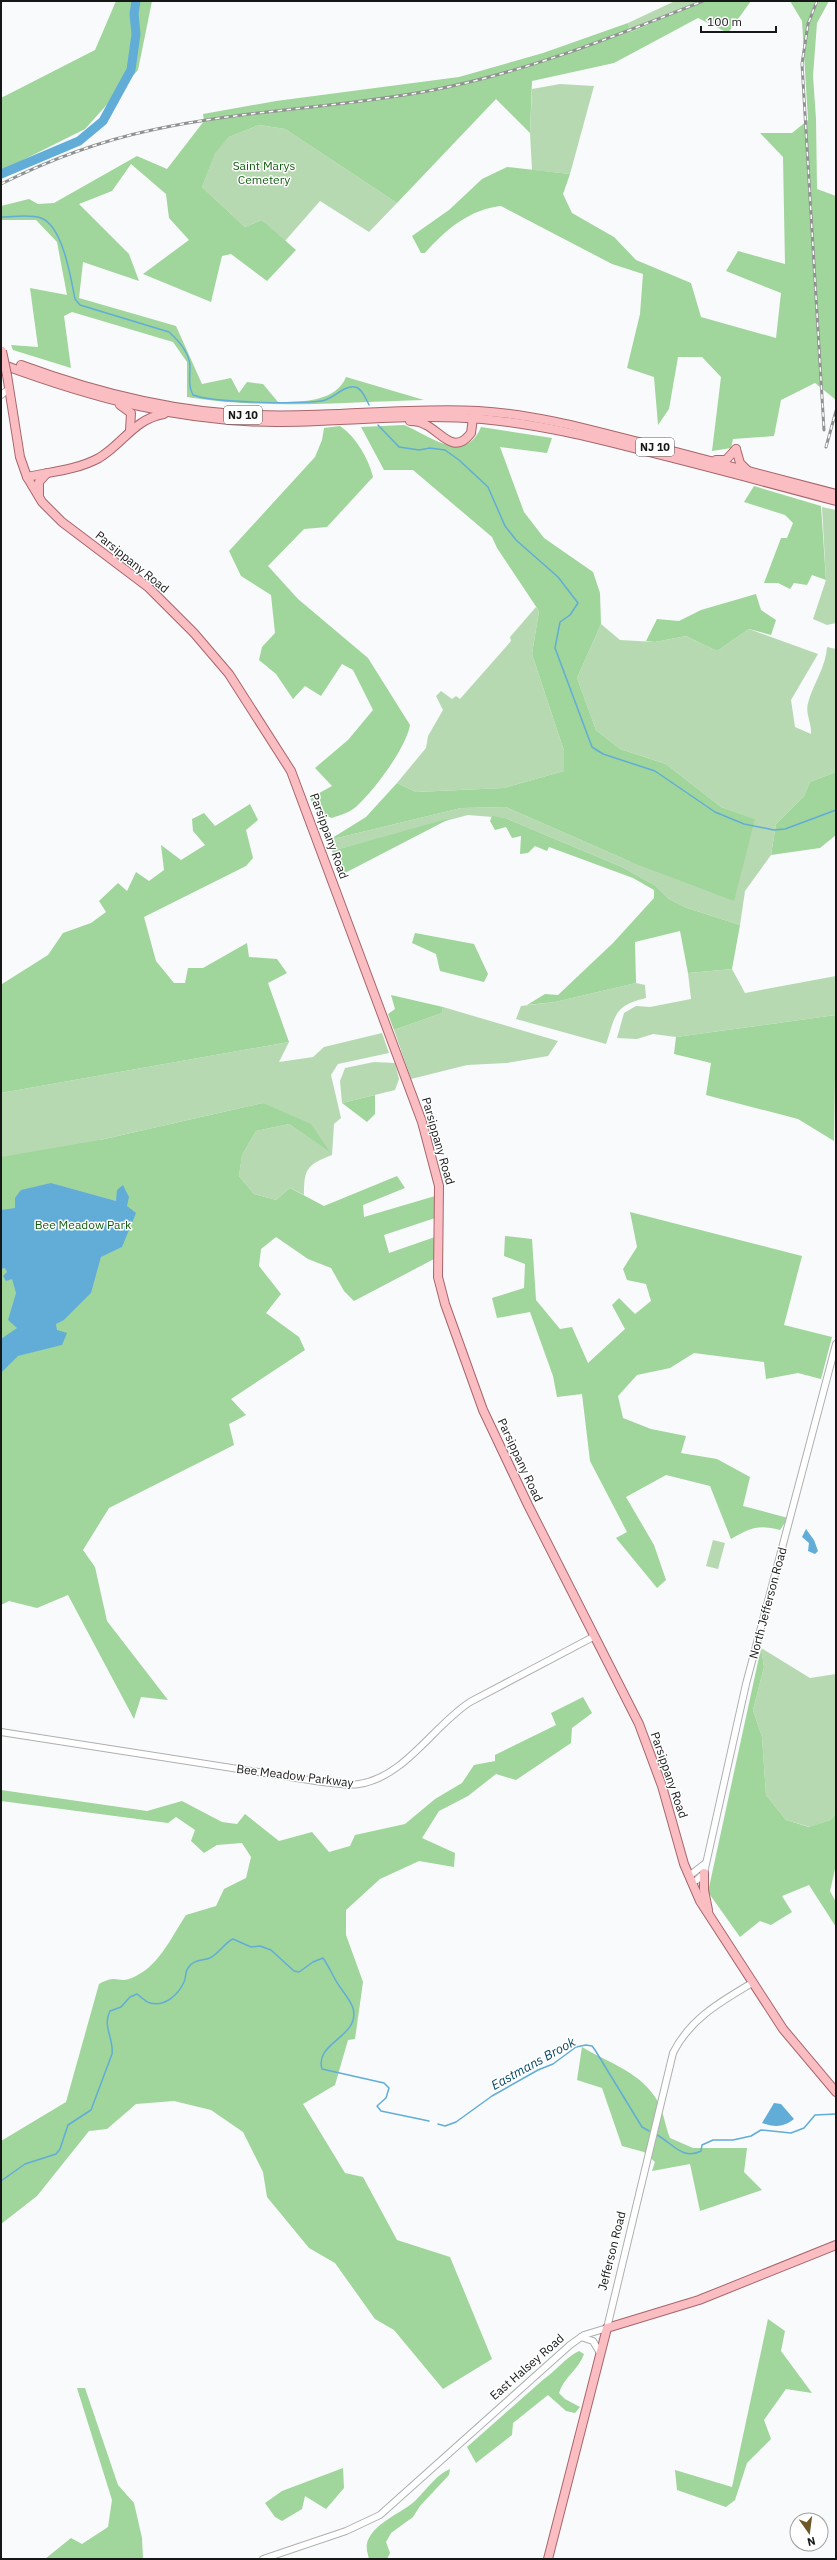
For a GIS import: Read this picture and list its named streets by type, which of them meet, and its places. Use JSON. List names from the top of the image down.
{
  "streets": {
    "main road": [
      "NJ 10",
      "Parsippany Road",
      "Jefferson Road",
      "East Halsey Road"
    ],
    "street": ["North Jefferson Road", "Bee Meadow Parkway"]
  },
  "crossings": [
    ["NJ 10", "Parsippany Road"],
    ["Parsippany Road", "Bee Meadow Parkway"],
    ["Parsippany Road", "Jefferson Road"],
    ["Jefferson Road", "East Halsey Road"]
  ],
  "water": ["Eastmans Brook"],
  "parks": ["Saint Marys Cemetery", "Bee Meadow Park"],
  "scale_bar": "100 m",
  "north": "bottom"
}
